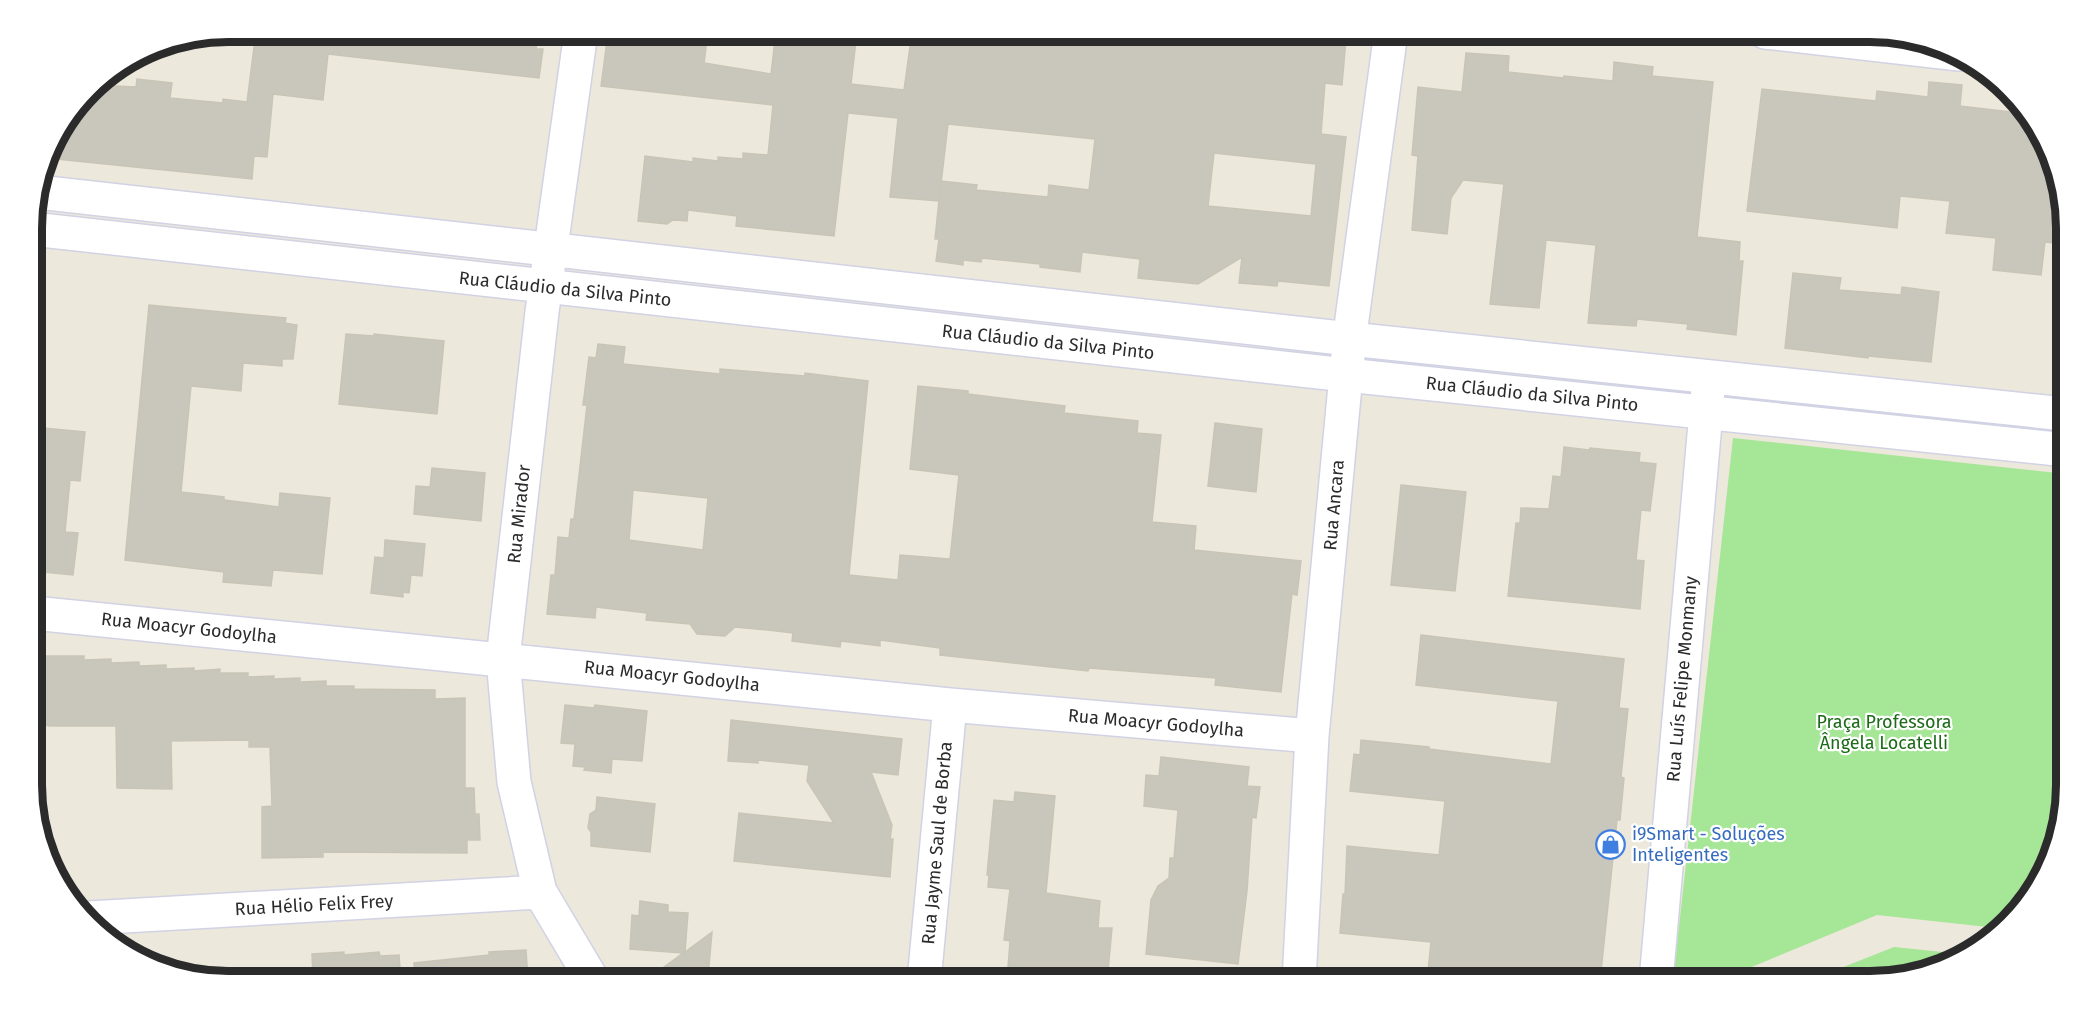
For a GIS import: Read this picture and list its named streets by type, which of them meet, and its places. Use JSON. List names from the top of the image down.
{
  "streets": {
    "street": [
      "Rua Cláudio da Silva Pinto",
      "Rua Ancara",
      "Rua Mirador",
      "Rua Moacyr Godoylha",
      "Rua Luís Felipe Monmany",
      "Rua Jayme Saul de Borba",
      "Rua Hélio Felix Frey"
    ]
  },
  "crossings": [
    ["Rua Cláudio da Silva Pinto", "Rua Ancara"],
    ["Rua Cláudio da Silva Pinto", "Rua Mirador"],
    ["Rua Cláudio da Silva Pinto", "Rua Luís Felipe Monmany"],
    ["Rua Ancara", "Rua Moacyr Godoylha"],
    ["Rua Mirador", "Rua Moacyr Godoylha"],
    ["Rua Mirador", "Rua Hélio Felix Frey"],
    ["Rua Moacyr Godoylha", "Rua Jayme Saul de Borba"]
  ],
  "parks": ["Praça Professora Ângela Locatelli"],
  "places": {
    "shop": ["i9Smart - Soluções Inteligentes"]
  }
}
